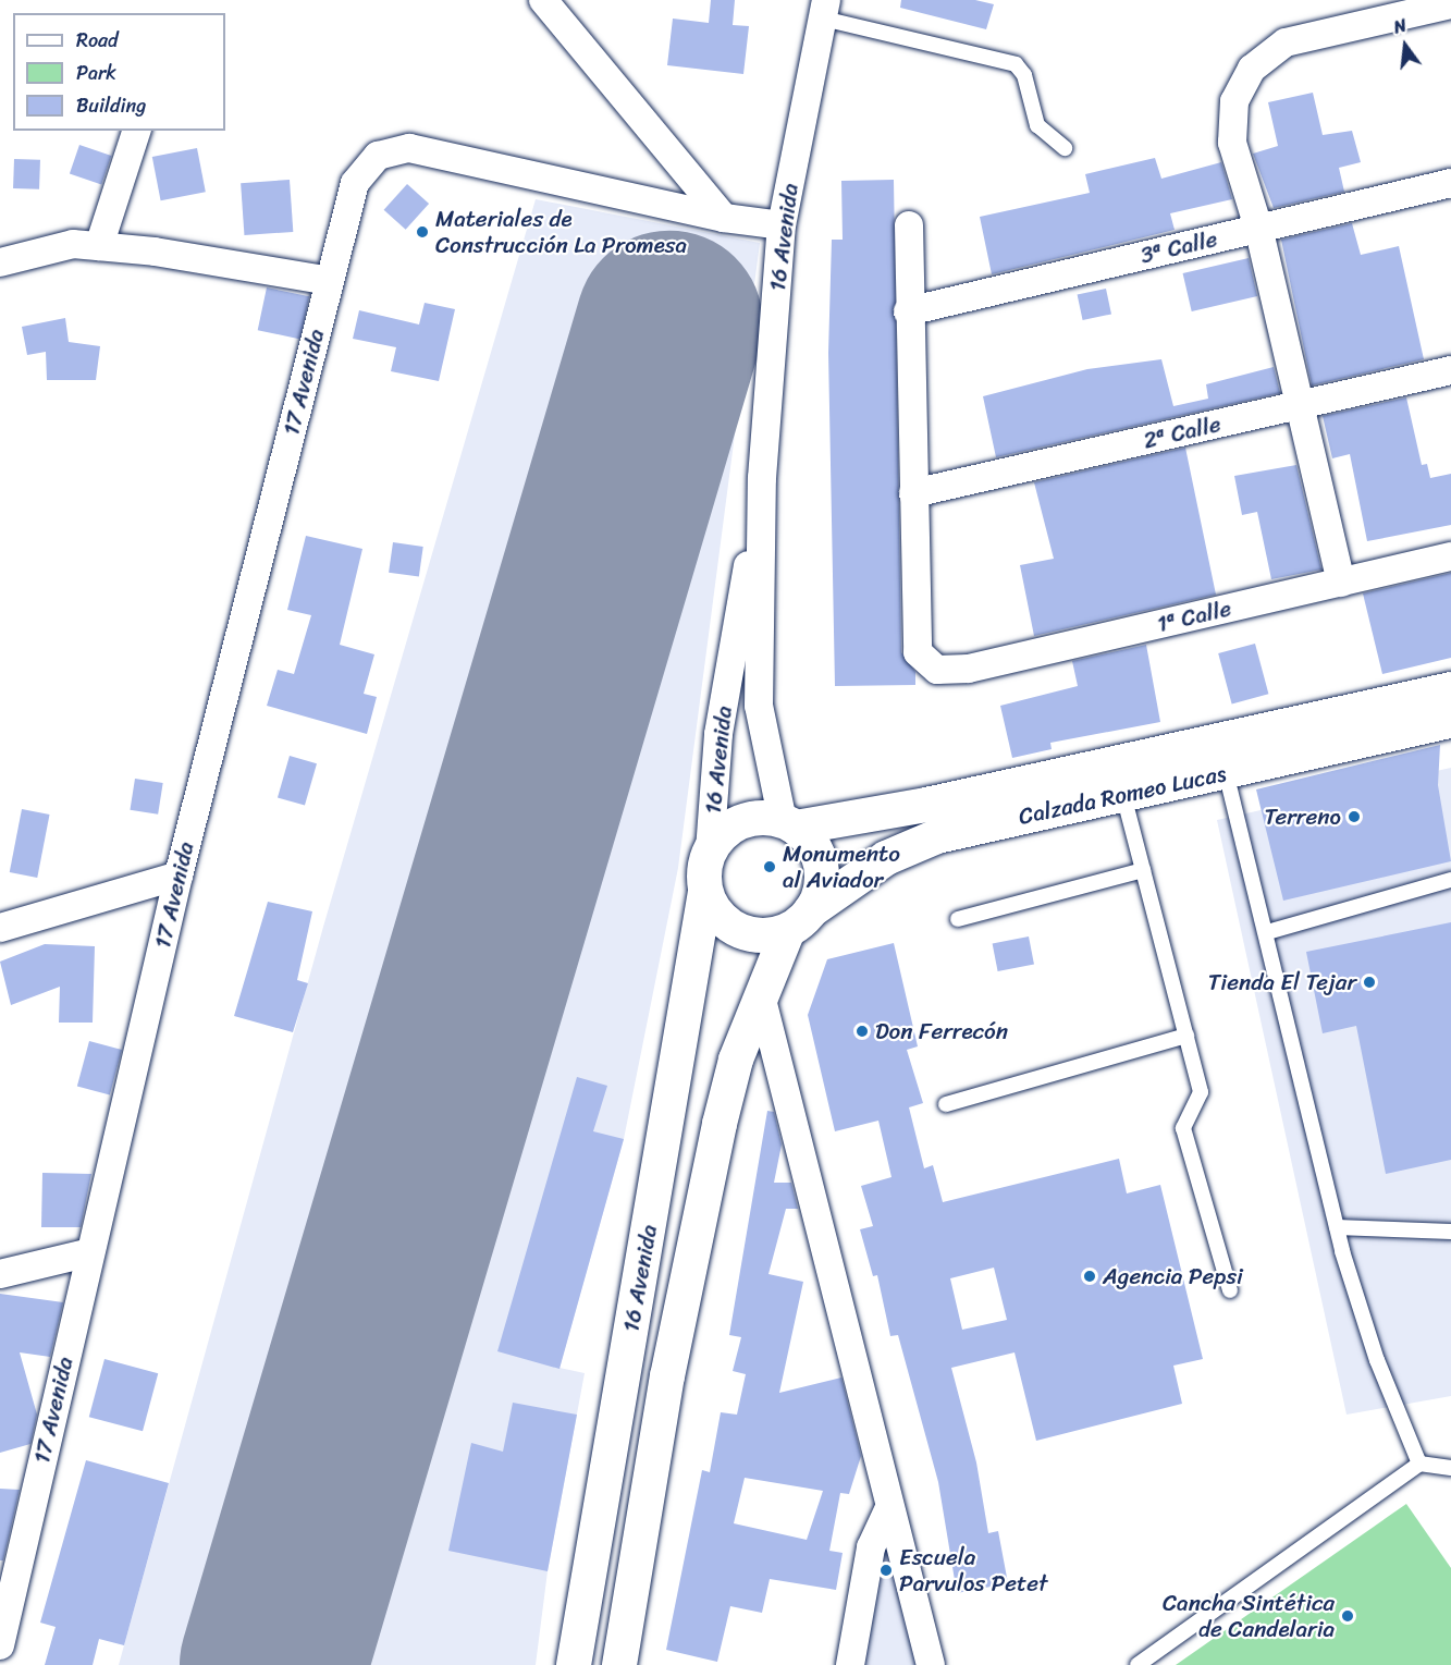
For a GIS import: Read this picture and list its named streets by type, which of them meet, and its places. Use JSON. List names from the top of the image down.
{
  "streets": {
    "street": [
      "16 Avenida",
      "3ª Calle",
      "17 Avenida",
      "2ª Calle",
      "1ª Calle",
      "Calzada Romeo Lucas"
    ]
  },
  "crossings": [
    ["16 Avenida", "Calzada Romeo Lucas"],
    ["2ª Calle", "1ª Calle"]
  ],
  "places": [
    "Materiales de Construcción La Promesa",
    "Terreno",
    "Monumento al Aviador",
    "Tienda El Tejar",
    "Don Ferrecón",
    "Agencia Pepsi",
    "Escuela Parvulos Petet",
    "Cancha Sintética de Candelaria"
  ],
  "legend": ["Road", "Park", "Building"],
  "north": "top"
}
